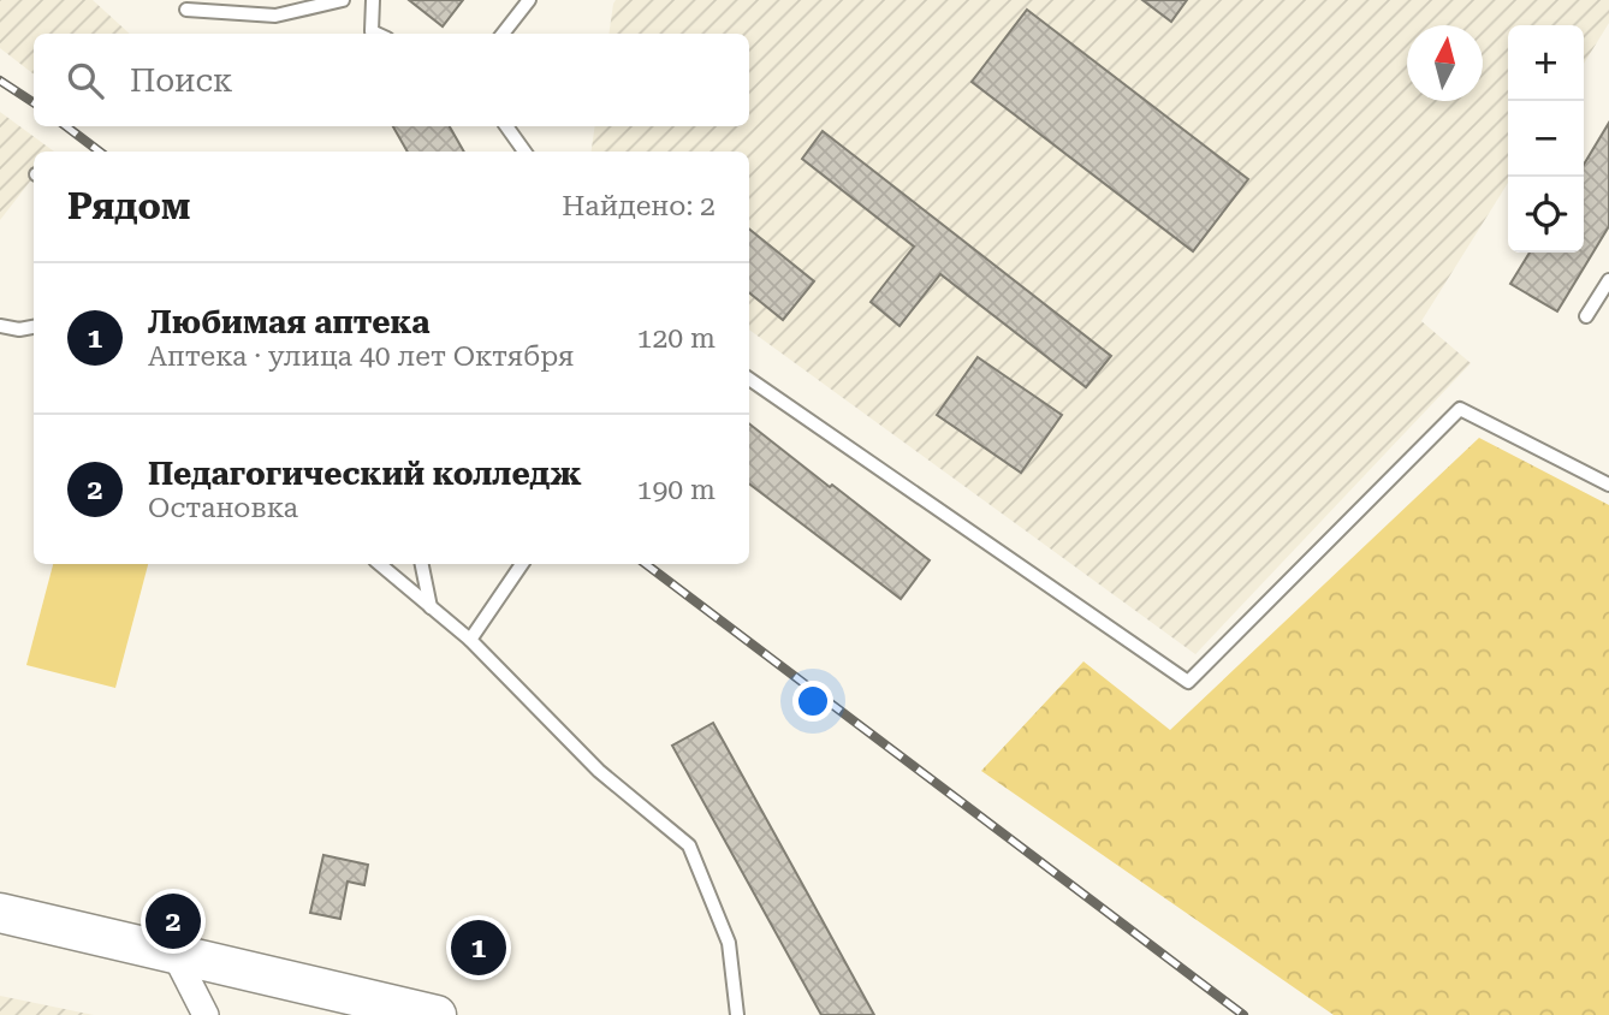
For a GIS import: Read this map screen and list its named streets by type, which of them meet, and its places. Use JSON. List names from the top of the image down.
{
  "north": "top",
  "page": {
    "map_buttons": ["+", "−"],
    "search": "Поиск",
    "heading": ["Рядом", "Найдено: 2"],
    "list": [
      {
        "mark": "1",
        "name": "Любимая аптека",
        "note": "Аптека · улица 40 лет Октября",
        "value": "120 m"
      },
      {
        "mark": "2",
        "name": "Педагогический колледж",
        "note": "Остановка",
        "value": "190 m"
      }
    ],
    "pins": ["2", "1"]
  }
}
